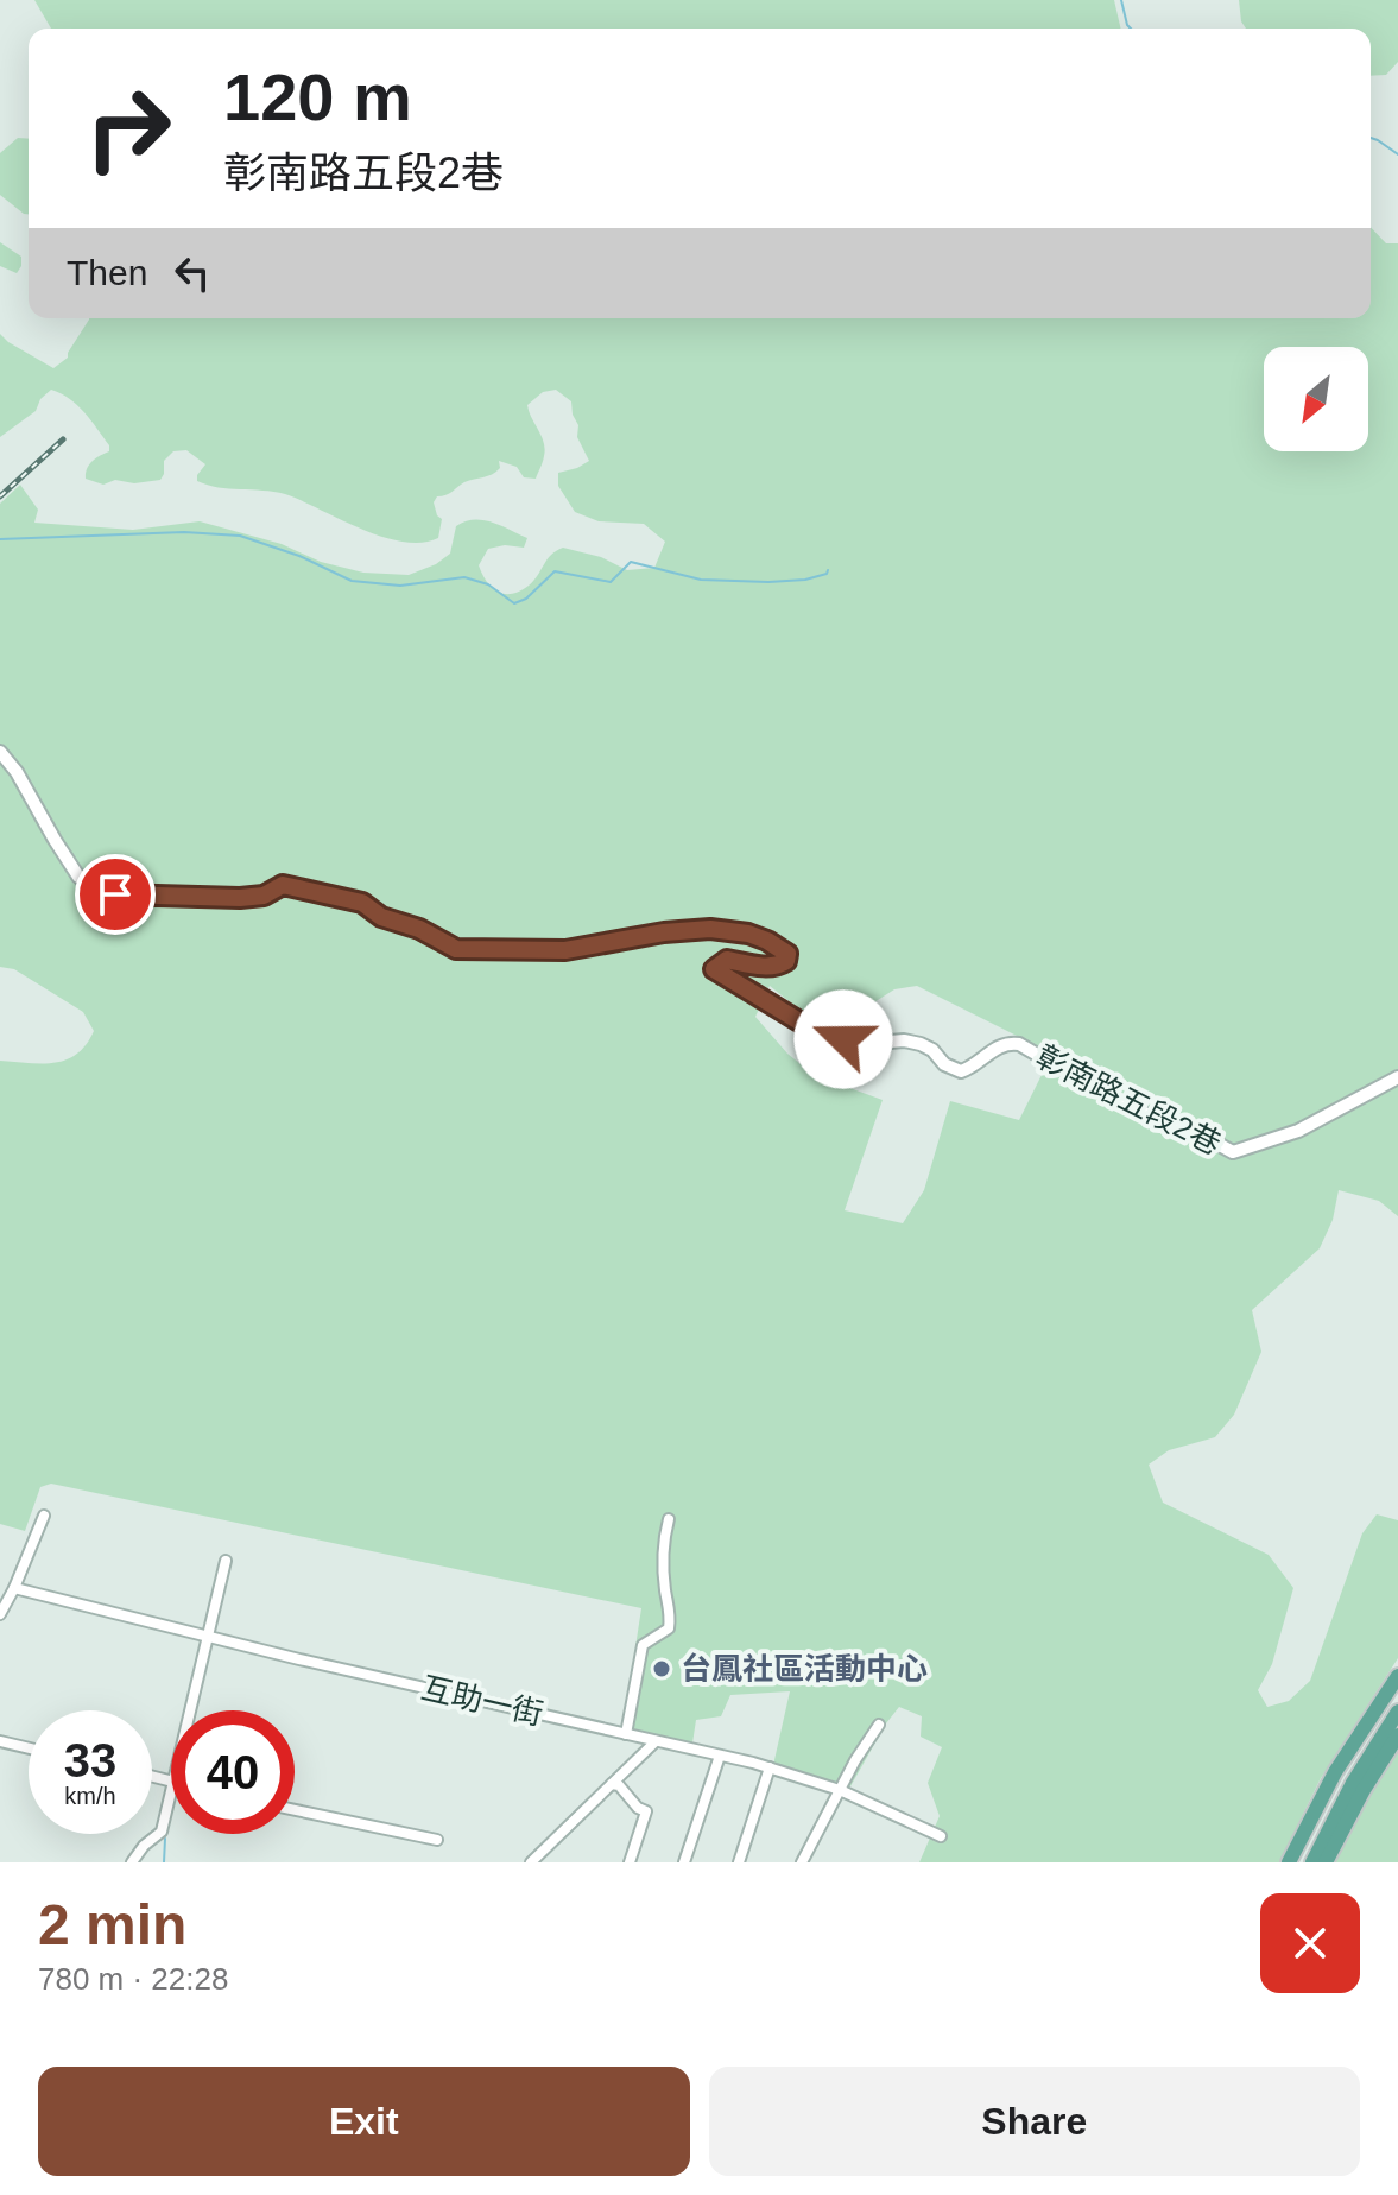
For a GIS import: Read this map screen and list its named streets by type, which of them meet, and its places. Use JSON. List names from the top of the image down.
{
  "streets": {
    "street": ["彰南路五段2巷", "互助一街"]
  },
  "places": ["台鳳社區活動中心"],
  "north": "bottom left",
  "page": {
    "turn": ["120 m", "彰南路五段2巷"],
    "then": "Then",
    "speed": "33 km/h",
    "limit": "40",
    "heading": ["2 min", "780 m · 22:28"],
    "buttons": ["Exit", "Share"]
  }
}
